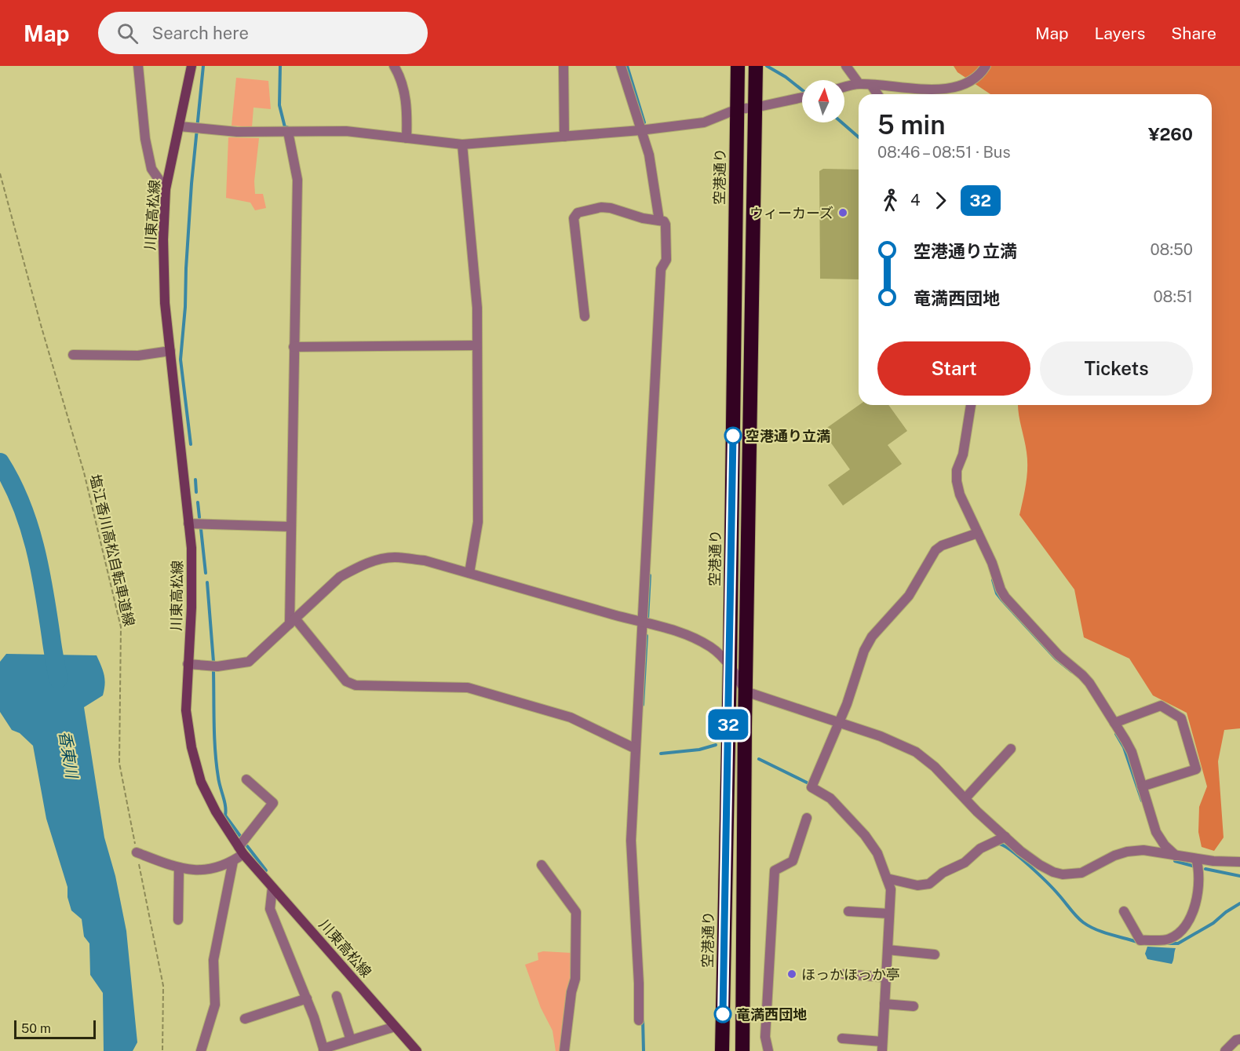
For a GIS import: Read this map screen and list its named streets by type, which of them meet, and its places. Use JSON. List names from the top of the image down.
{
  "streets": {
    "highway": ["空港通り"],
    "main road": ["川東高松線"],
    "path": ["塩江香川高松自転車道線"]
  },
  "water": ["香東川"],
  "places": [
    "ウィーカーズ",
    "空港通り立満",
    "ほっかほっか亭",
    "竜満西団地"
  ],
  "lines": ["bus line 32"],
  "scale_bar": "50 m",
  "north": "top",
  "page": {
    "header": "Map",
    "search": "Search here",
    "nav": ["Map", "Layers", "Share"],
    "on_map": "32",
    "heading": ["5 min", "08:46 – 08:51 · Bus", "¥260"],
    "legs": ["4", "32"],
    "list": [
      {
        "name": "空港通り立満",
        "value": "08:50"
      },
      {
        "name": "竜満西団地",
        "value": "08:51"
      }
    ],
    "buttons": ["Start", "Tickets"],
    "scale": "50 m"
  }
}
